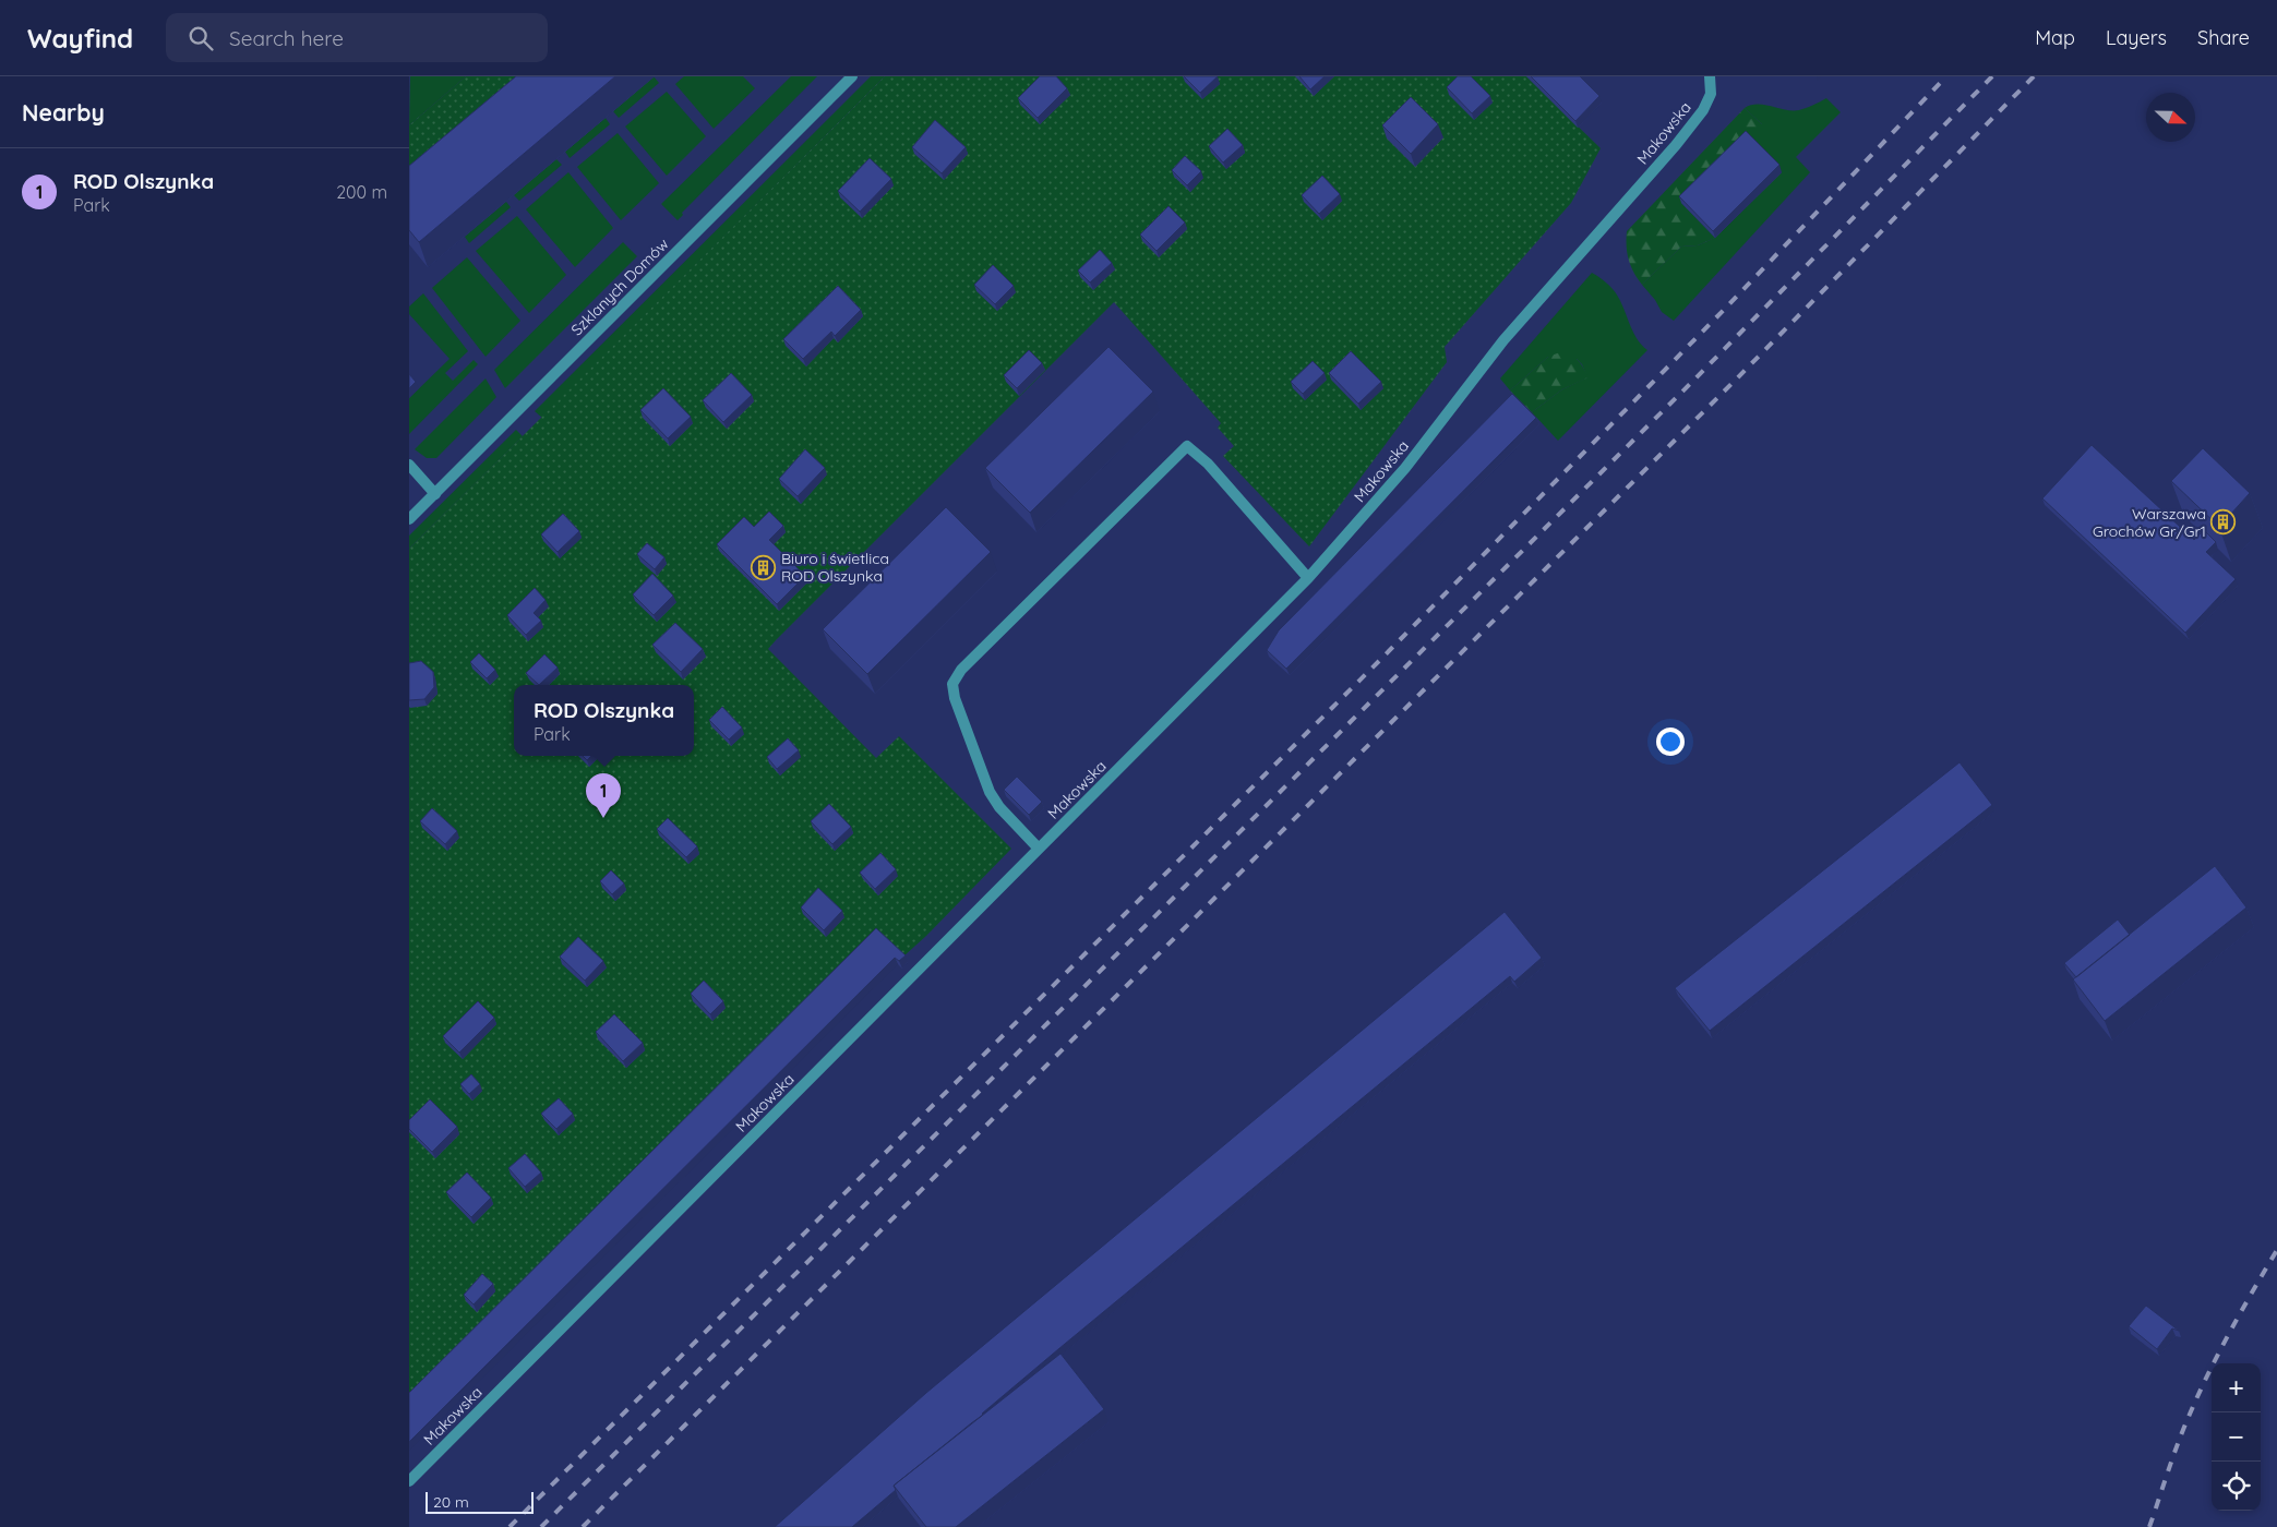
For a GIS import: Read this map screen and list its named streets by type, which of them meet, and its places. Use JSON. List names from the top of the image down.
{
  "streets": {
    "street": ["Makowska", "Szklanych Domów"]
  },
  "places": {
    "building": ["Warszawa Grochów Gr/Gr1", "Biuro i świetlica ROD Olszynka"]
  },
  "scale_bar": "20 m",
  "north": "right",
  "page": {
    "header": "Wayfind",
    "search": "Search here",
    "nav": ["Map", "Layers", "Share"],
    "heading": "Nearby",
    "list": [
      {
        "mark": "1",
        "name": "ROD Olszynka",
        "note": "Park",
        "value": "200 m"
      }
    ],
    "popup": ["ROD Olszynka", "Park"],
    "pins": "1",
    "map_buttons": ["+", "−"],
    "scale": "20 m"
  }
}
